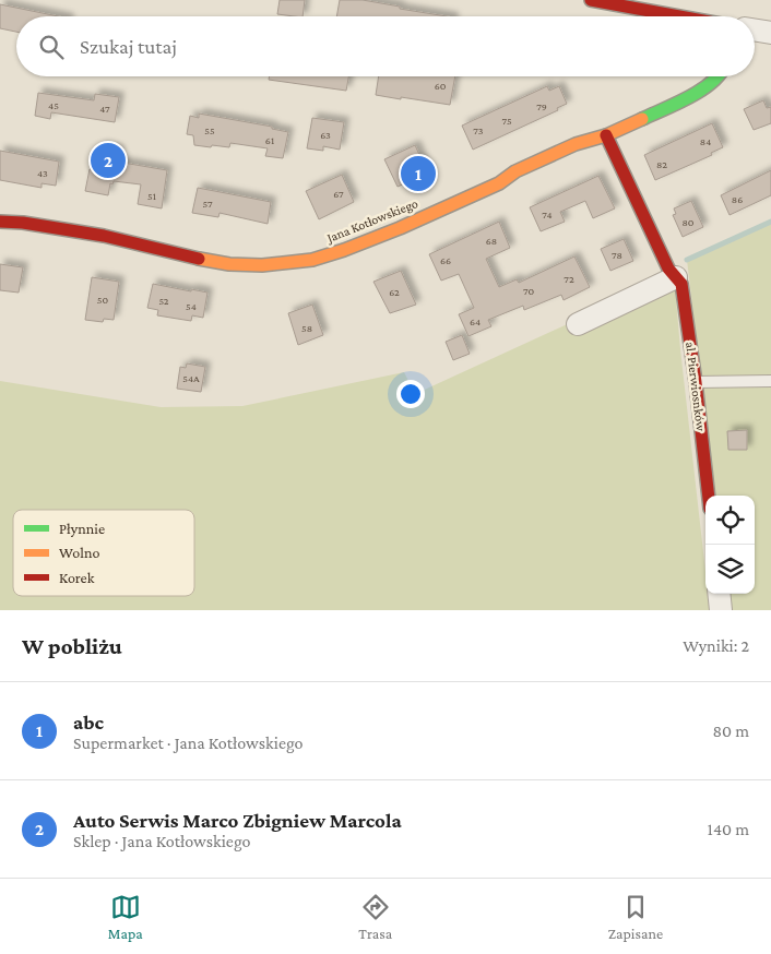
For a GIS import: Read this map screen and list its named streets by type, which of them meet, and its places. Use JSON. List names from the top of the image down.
{
  "streets": {
    "street": ["Jana Kotłowskiego", "al. Pierwiosnków"]
  },
  "crossings": [
    ["Jana Kotłowskiego", "al. Pierwiosnków"]
  ],
  "house_numbers": [
    "60",
    "45",
    "79",
    "47",
    "75",
    "55",
    "73",
    "63",
    "61",
    "84",
    "82",
    "43",
    "67",
    "51",
    "86",
    "57",
    "74",
    "80",
    "68",
    "78",
    "66",
    "72",
    "70",
    "62",
    "50",
    "52",
    "54",
    "64",
    "58",
    "54A"
  ],
  "legend": ["Płynnie", "Wolno", "Korek"],
  "page": {
    "search": "Szukaj tutaj",
    "pins": ["2", "1"],
    "heading": ["W pobliżu", "Wyniki: 2"],
    "list": [
      {
        "mark": "1",
        "name": "abc",
        "note": "Supermarket · Jana Kotłowskiego",
        "value": "80 m"
      },
      {
        "mark": "2",
        "name": "Auto Serwis Marco Zbigniew Marcola",
        "note": "Sklep · Jana Kotłowskiego",
        "value": "140 m"
      }
    ],
    "nav": ["Mapa", "Trasa", "Zapisane"]
  }
}
